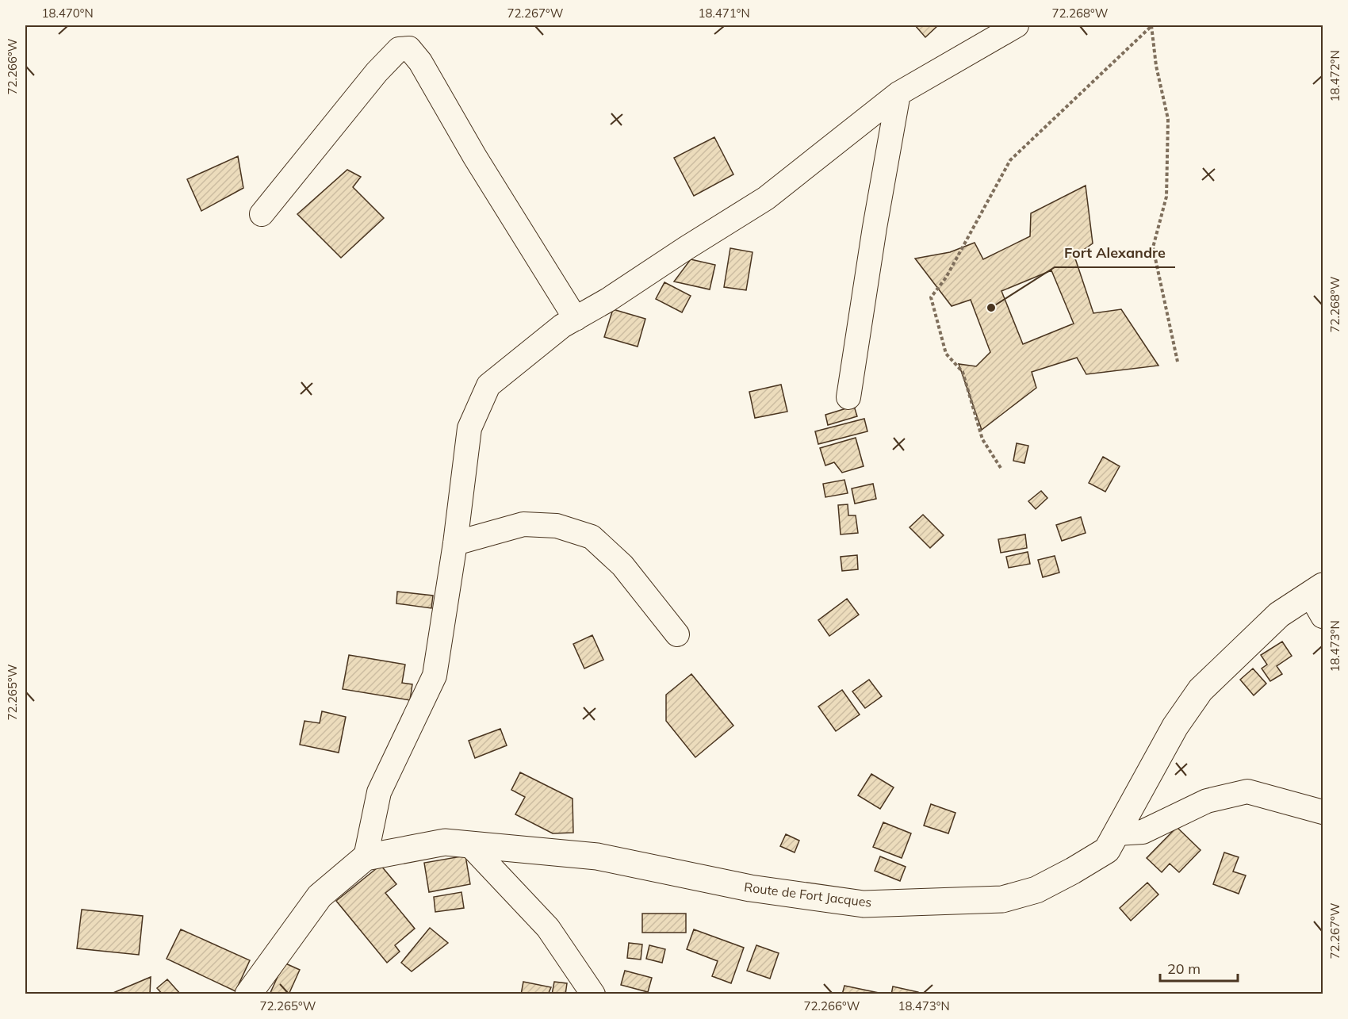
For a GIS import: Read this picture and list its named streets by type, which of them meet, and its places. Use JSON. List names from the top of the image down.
{
  "streets": {
    "street": ["Route de Fort Jacques"]
  },
  "places": ["Fort Alexandre"],
  "scale_bar": "20 m",
  "coordinates": [
    "18.470°N",
    "72.267°W",
    "18.471°N",
    "72.268°W",
    "72.266°W",
    "18.472°N",
    "18.473°N",
    "72.265°W"
  ]
}
